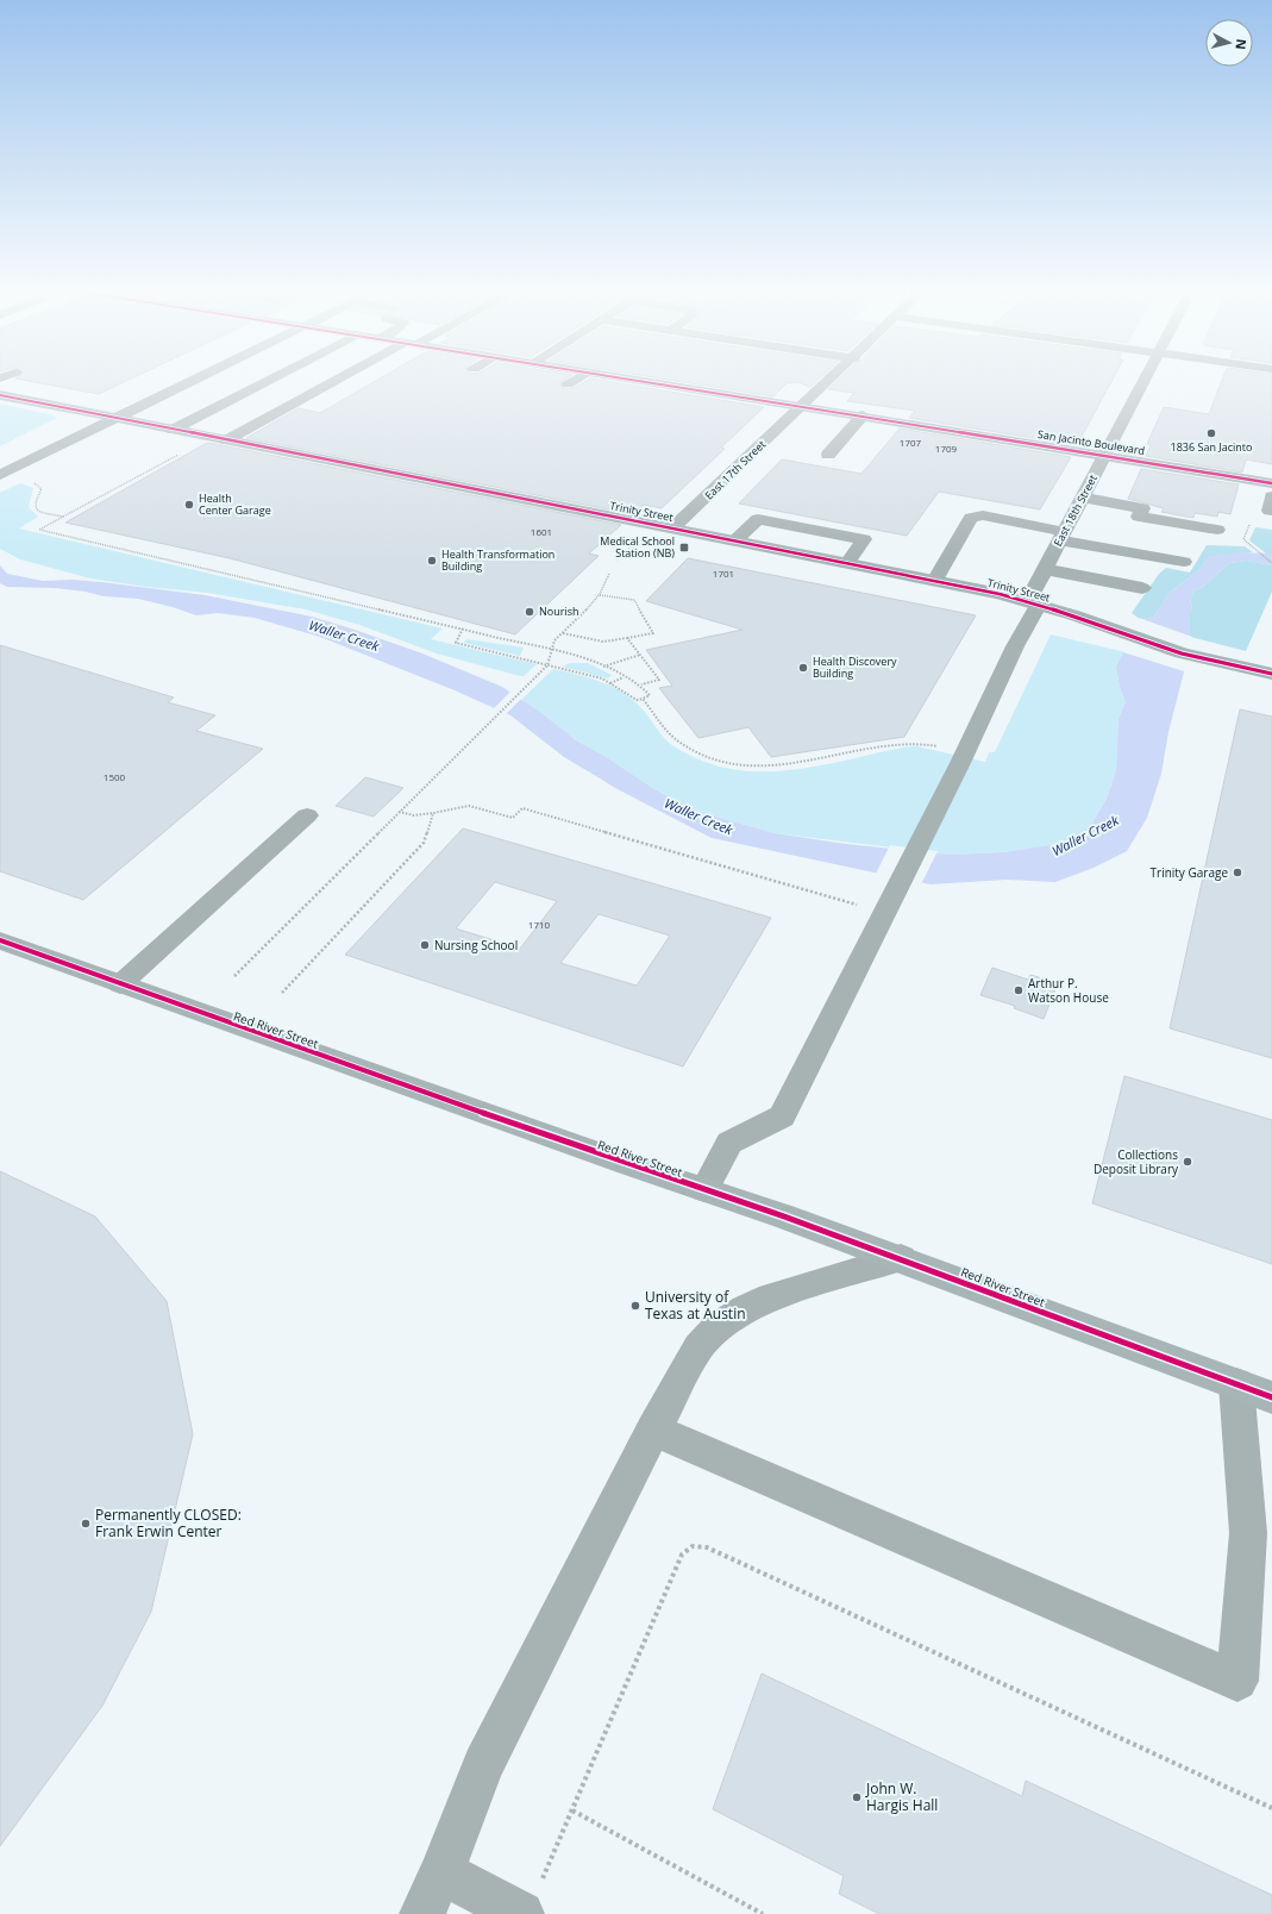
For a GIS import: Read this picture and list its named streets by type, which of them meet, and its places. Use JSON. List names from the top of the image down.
{
  "streets": {
    "main road": ["San Jacinto Boulevard", "Trinity Street", "Red River Street"],
    "street": ["East 17th Street", "East 18th Street"]
  },
  "crossings": [
    ["San Jacinto Boulevard", "East 17th Street"],
    ["San Jacinto Boulevard", "East 18th Street"],
    ["East 17th Street", "Trinity Street"],
    ["East 18th Street", "Trinity Street"],
    ["East 18th Street", "Red River Street"]
  ],
  "water": ["Waller Creek"],
  "places": {
    "other": [
      "1836 San Jacinto",
      "Health Center Garage",
      "Health Transformation Building",
      "Nourish",
      "Health Discovery Building",
      "Trinity Garage",
      "Nursing School",
      "Arthur P. Watson House",
      "Collections Deposit Library",
      "University of Texas at Austin",
      "Permanently CLOSED: Frank Erwin Center",
      "John W. Hargis Hall"
    ],
    "transit": ["Medical School Station (NB)"]
  },
  "house_numbers": [
    "1707",
    "1709",
    "1601",
    "1701",
    "1500",
    "1710"
  ],
  "north": "right"
}
